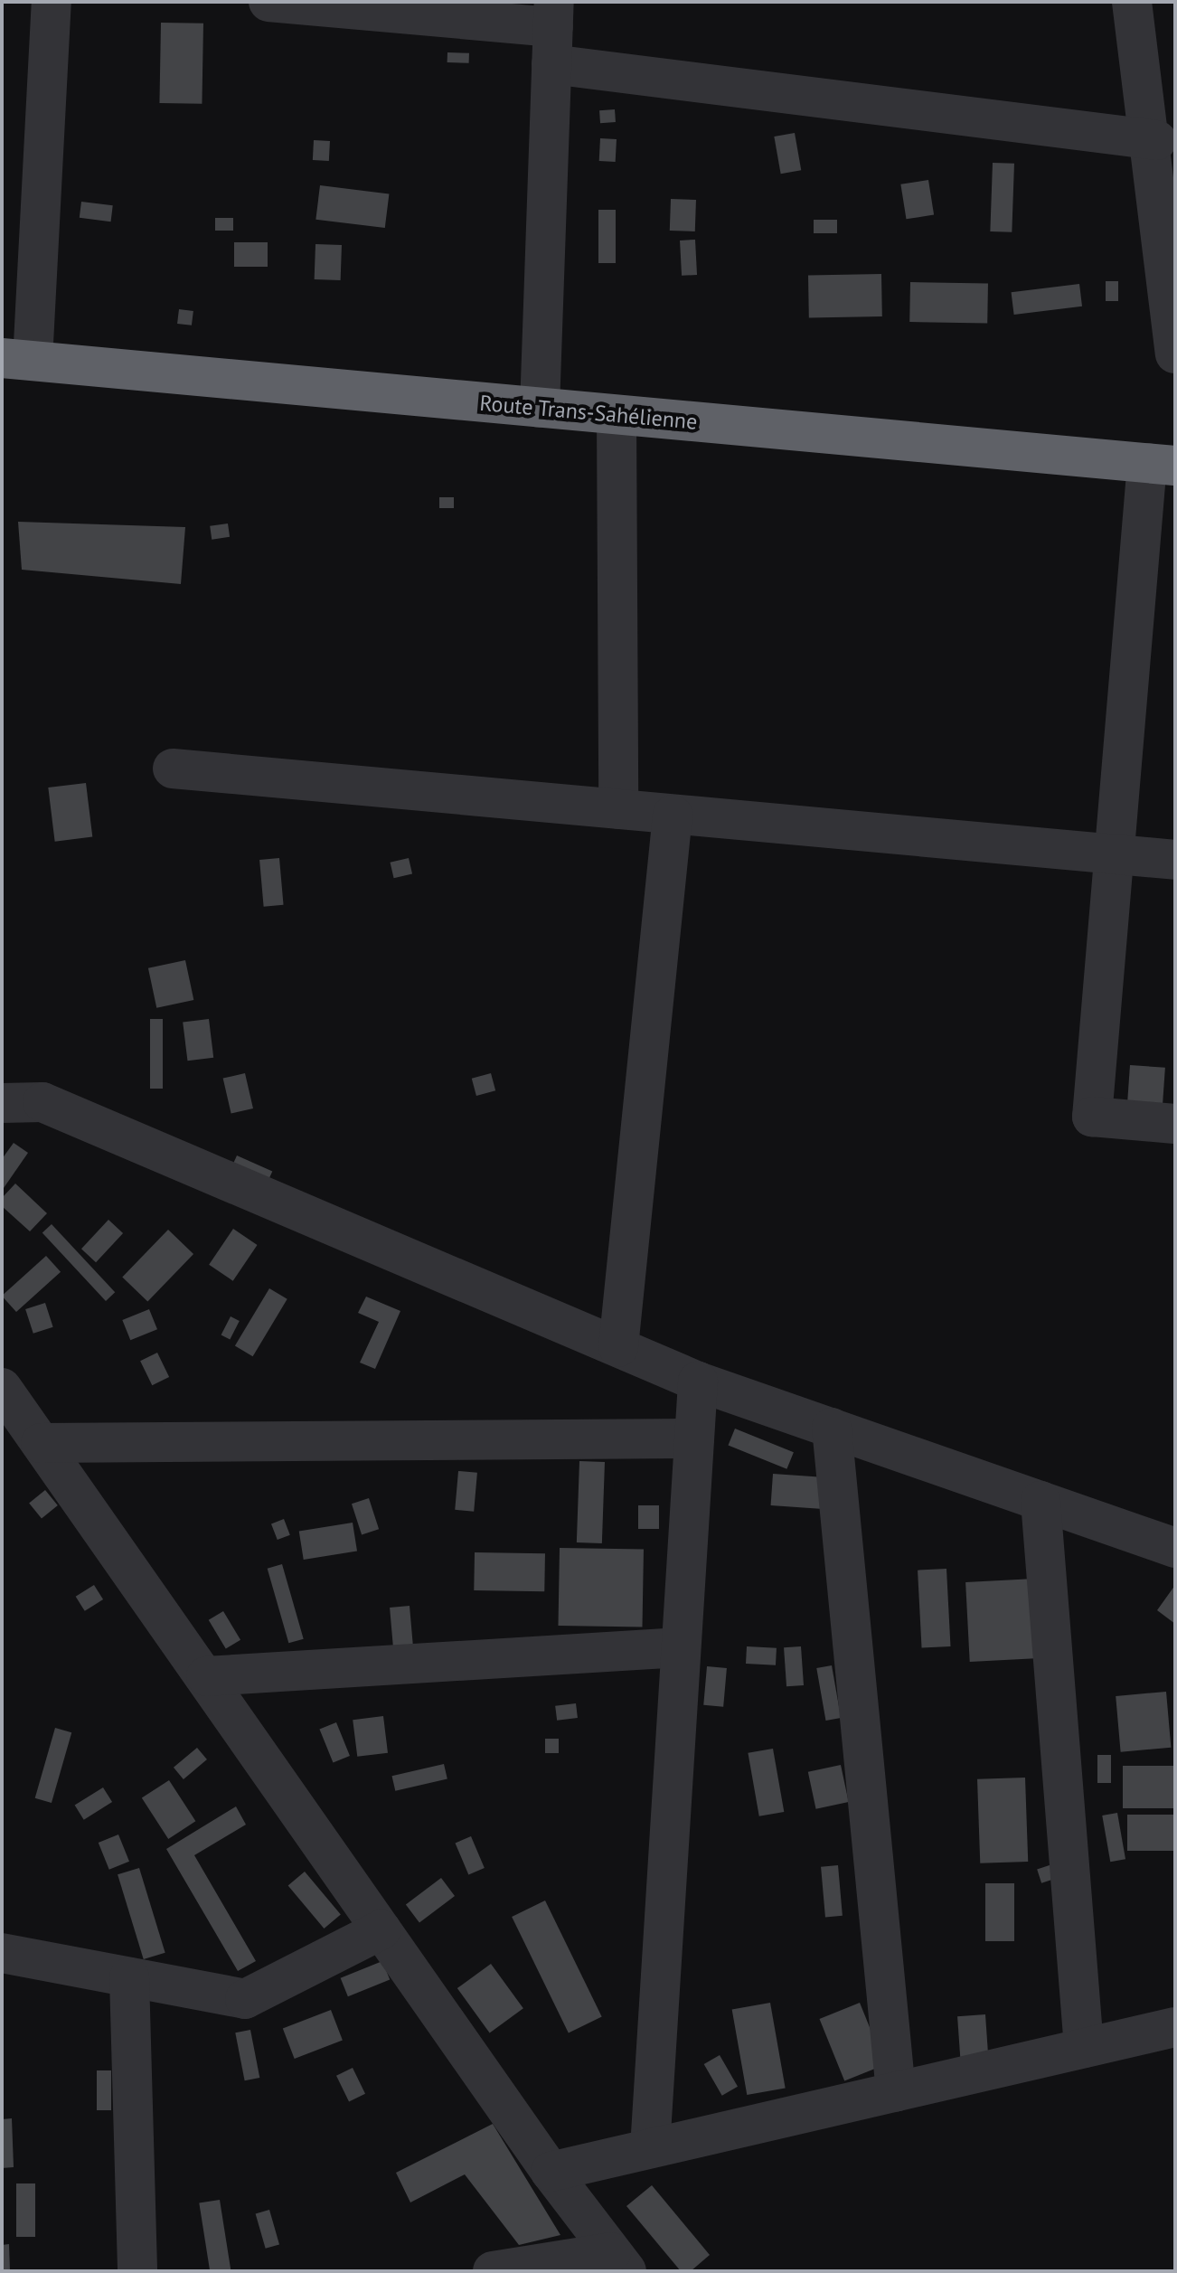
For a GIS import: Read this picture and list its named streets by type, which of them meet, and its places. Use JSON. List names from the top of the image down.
{
  "streets": {
    "highway": ["Route Trans-Sahélienne"]
  }
}
